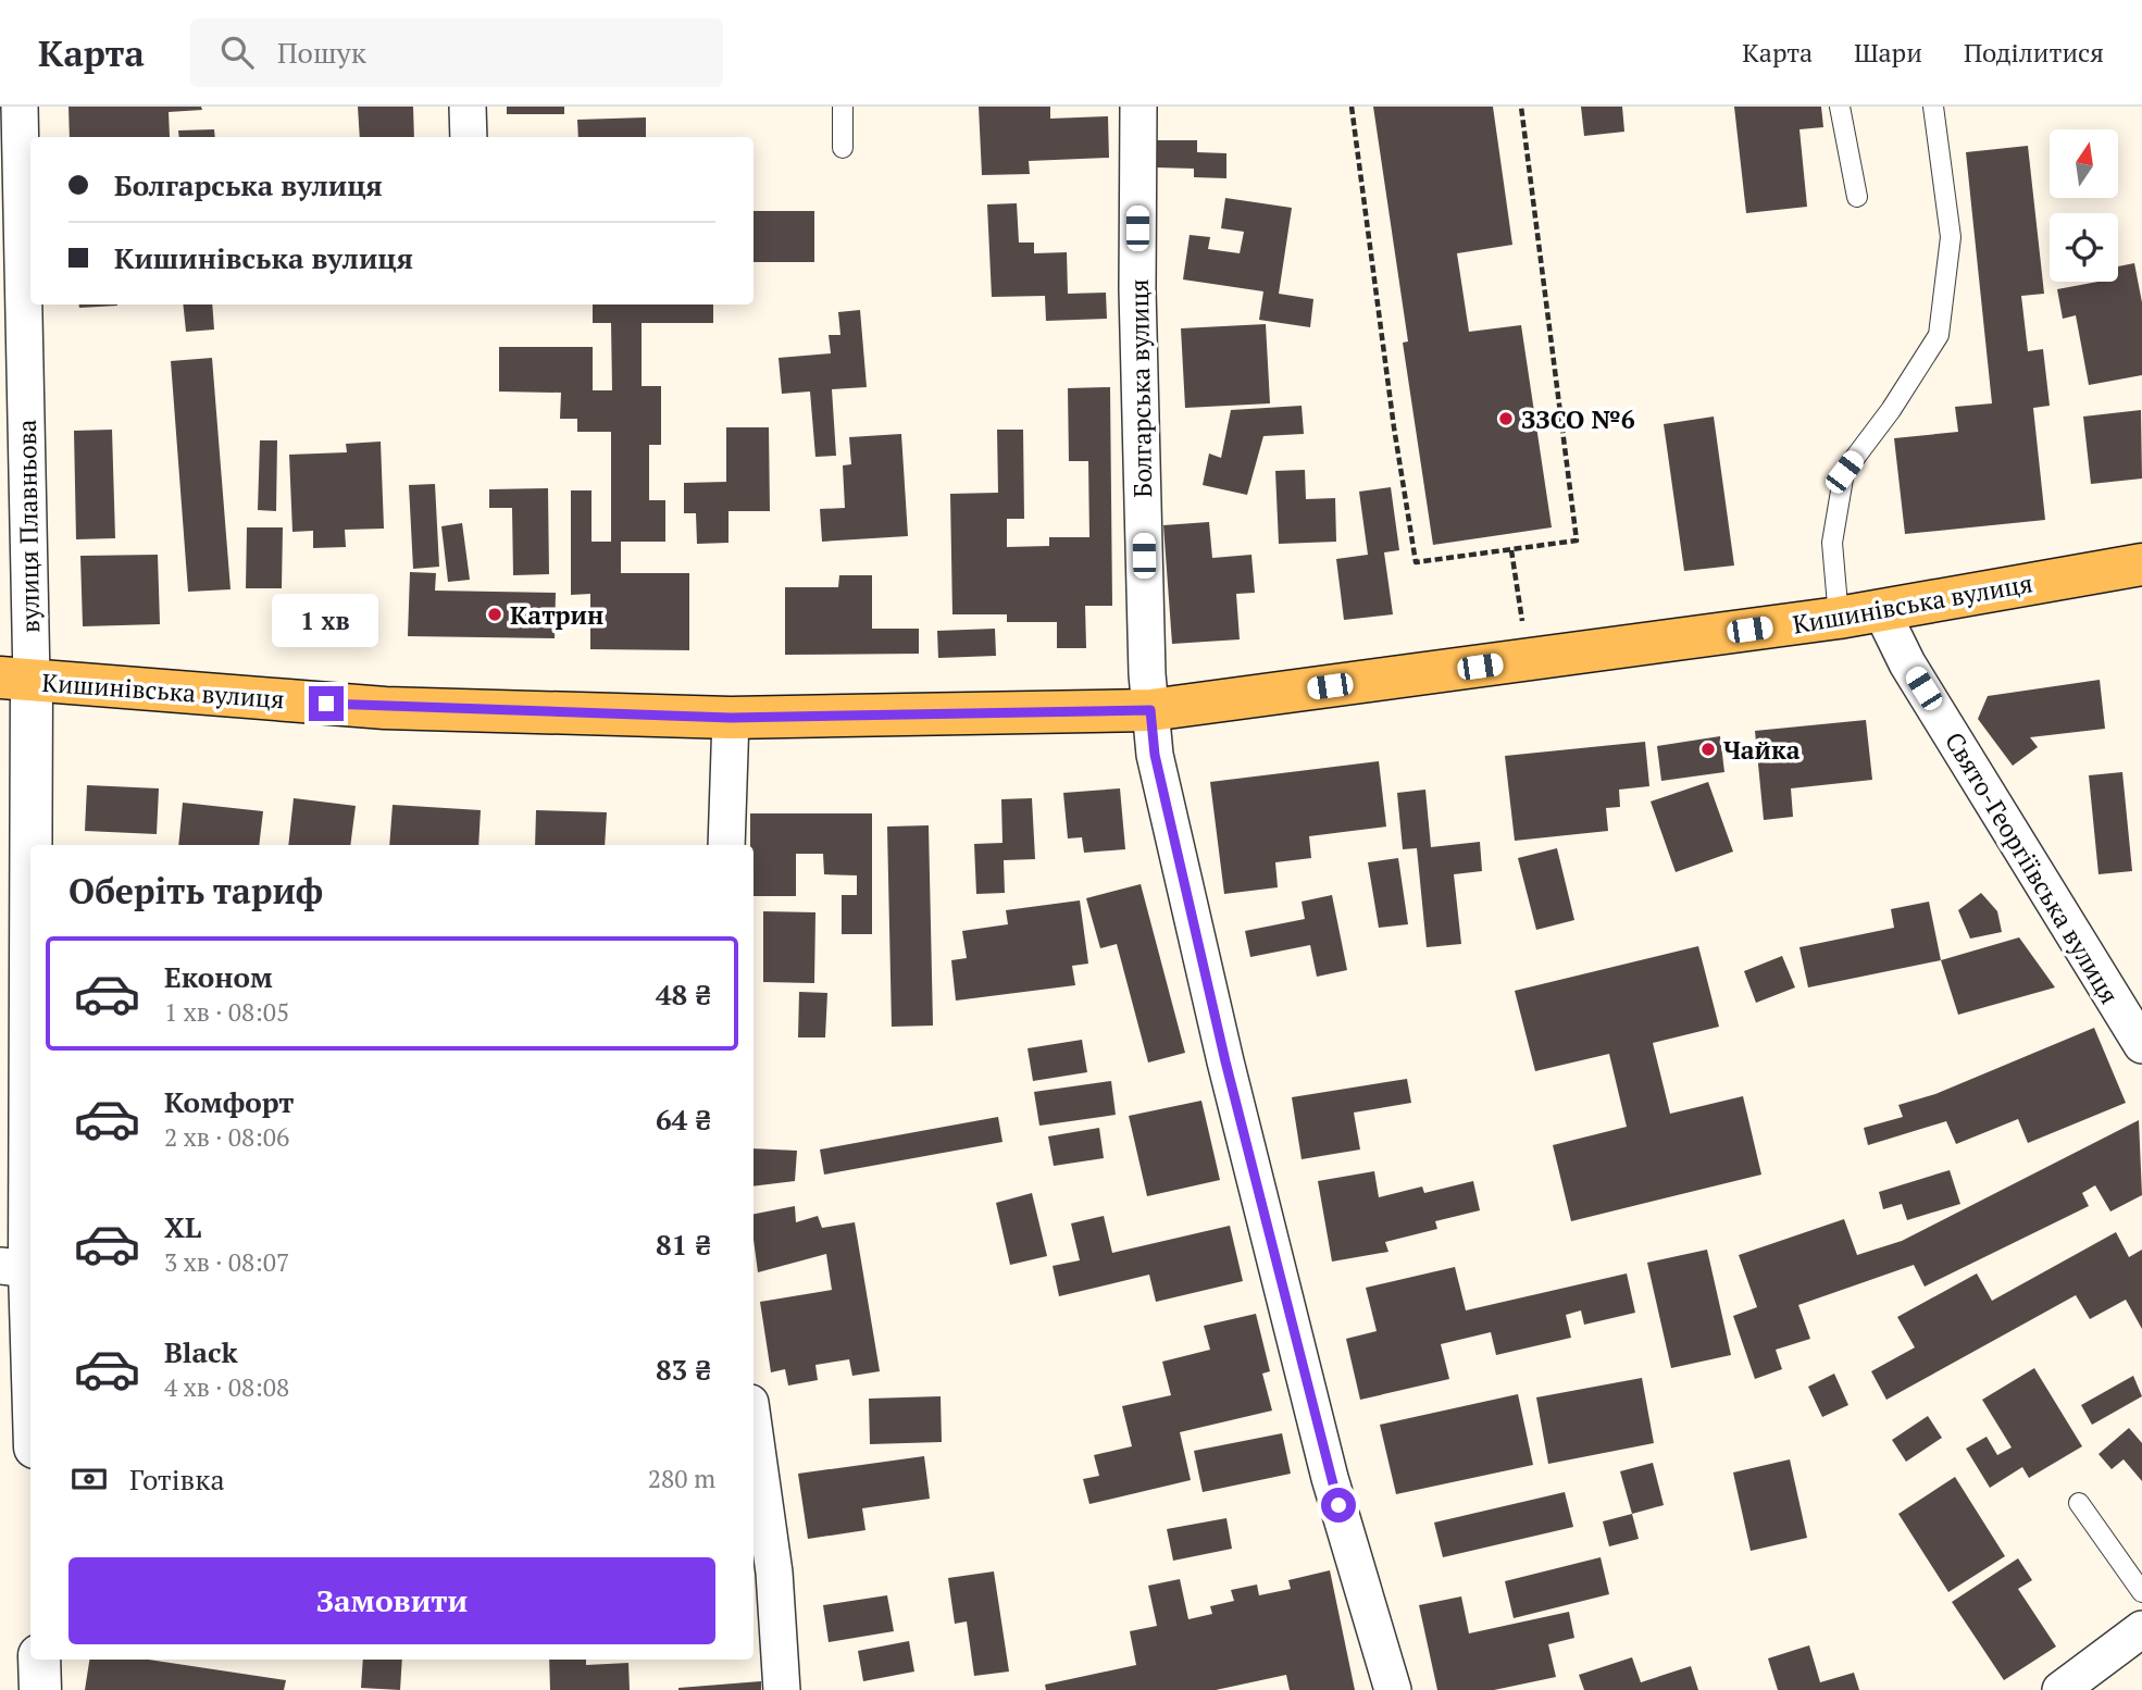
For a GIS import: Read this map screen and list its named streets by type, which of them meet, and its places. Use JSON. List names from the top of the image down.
{
  "streets": {
    "main road": ["Кишинівська вулиця"],
    "street": ["Болгарська вулиця", "вулиця Плавньова", "Свято-Георгіївська вулиця"]
  },
  "crossings": [
    ["Болгарська вулиця", "Кишинівська вулиця"],
    ["вулиця Плавньова", "Кишинівська вулиця"],
    ["Кишинівська вулиця", "Свято-Георгіївська вулиця"]
  ],
  "places": ["ЗЗСО №6", "Катрин", "Чайка"],
  "north": "top",
  "page": {
    "header": "Карта",
    "search": "Пошук",
    "nav": ["Карта", "Шари", "Поділитися"],
    "banner": ["Болгарська вулиця", "Кишинівська вулиця"],
    "bubble": "1 хв",
    "heading": "Оберіть тариф",
    "list": [
      {
        "name": "Економ",
        "note": "1 хв · 08:05",
        "value": "48 ₴"
      },
      {
        "name": "Комфорт",
        "note": "2 хв · 08:06",
        "value": "64 ₴"
      },
      {
        "name": "XL",
        "note": "3 хв · 08:07",
        "value": "81 ₴"
      },
      {
        "name": "Black",
        "note": "4 хв · 08:08",
        "value": "83 ₴"
      }
    ],
    "pay": ["Готівка", "280 m"],
    "buttons": "Замовити"
  }
}
